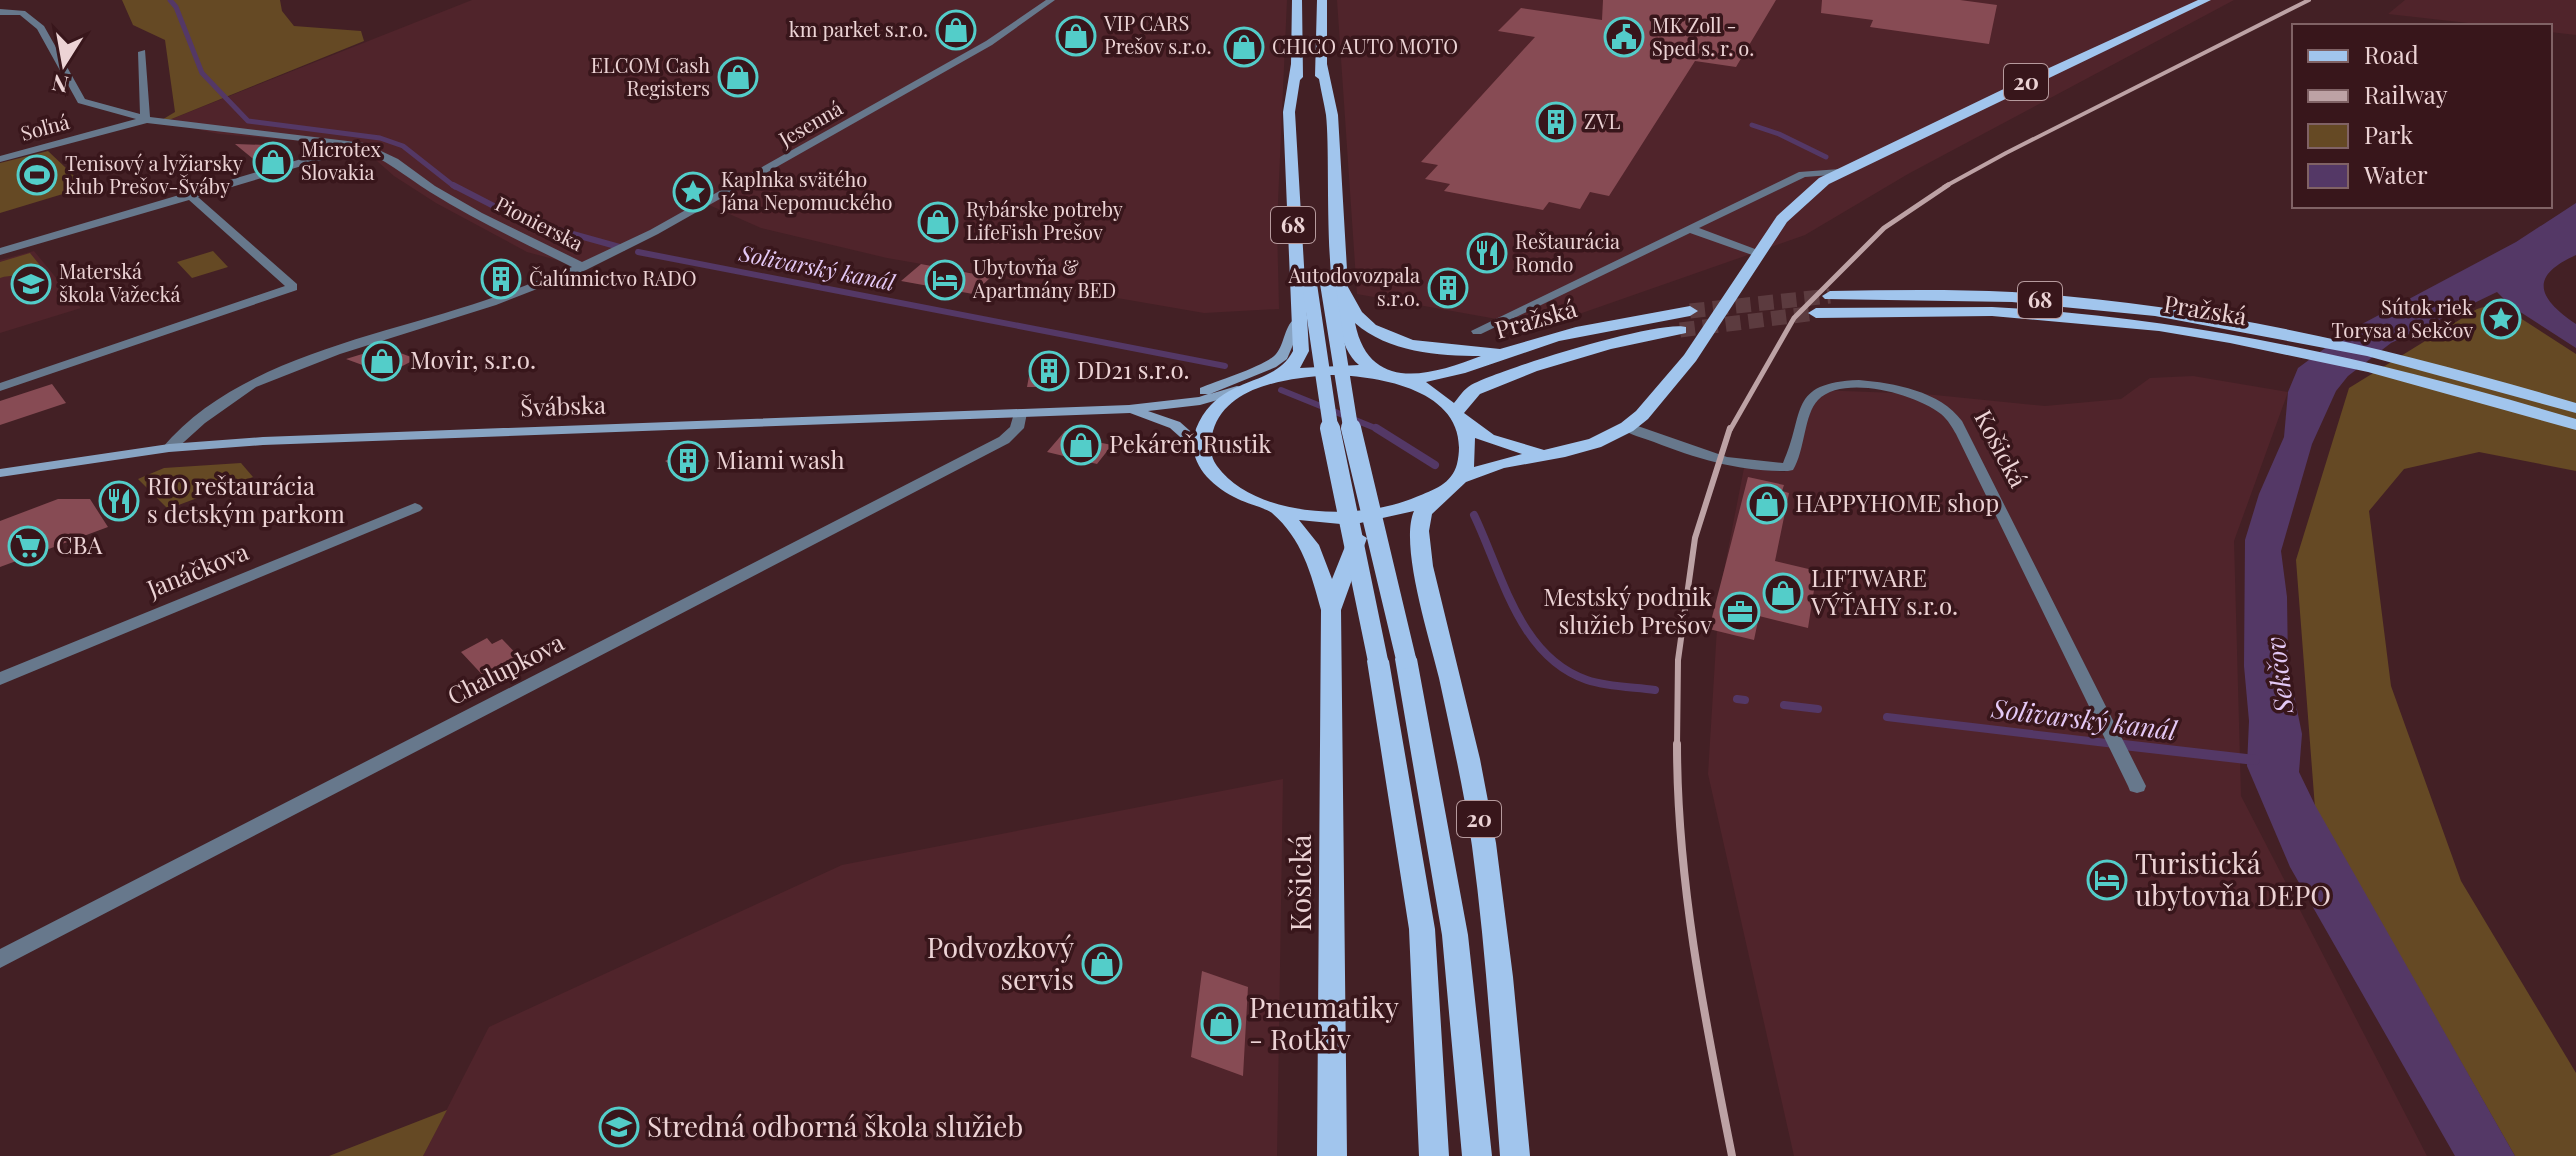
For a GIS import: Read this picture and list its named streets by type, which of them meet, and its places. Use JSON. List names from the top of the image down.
{
  "streets": {
    "main road": [
      "20",
      "68",
      "Pražská",
      "Košická"
    ],
    "street": [
      "Jesenná",
      "Soľná",
      "Pionierska",
      "Švábska",
      "Janáčkova",
      "Chalupkova"
    ]
  },
  "crossings": [
    ["20", "68"],
    ["20", "Pražská"],
    ["20", "Švábska"],
    ["20", "Košická"],
    ["Jesenná", "Pionierska"],
    ["Soľná", "Pionierska"],
    ["Pionierska", "Švábska"],
    ["68", "Pražská"],
    ["68", "Švábska"],
    ["68", "Košická"],
    ["Pražská", "Švábska"],
    ["Pražská", "Košická"],
    ["Švábska", "Košická"],
    ["Švábska", "Chalupkova"]
  ],
  "water": ["Solivarský kanál", "Sekčov"],
  "places": {
    "shop": [
      "km parket s.r.o.",
      "VIP CARS Prešov s.r.o.",
      "CHICO AUTO MOTO",
      "ELCOM Cash Registers",
      "Microtex Slovakia",
      "Rybárske potreby LifeFish Prešov",
      "Movir, s.r.o.",
      "Pekáreň Rustik",
      "HAPPYHOME shop",
      "LIFTWARE VÝŤAHY s.r.o.",
      "Podvozkový servis",
      "Pneumatiky - Rotkiv"
    ],
    "public building": ["MK Zoll - Sped s. r. o."],
    "building": [
      "ZVL",
      "Čalúnnictvo RADO",
      "Autodovozpala s.r.o.",
      "DD21 s.r.o.",
      "Miami wash"
    ],
    "sports": ["Tenisový a lyžiarsky klub Prešov-Šváby"],
    "place": ["Kaplnka svätého Jána Nepomuckého", "Sútok riek Torysa a Sekčov"],
    "restaurant": ["Reštaurácia Rondo", "RIO reštaurácia s detským parkom"],
    "hotel": ["Ubytovňa & Apartmány BED", "Turistická ubytovňa DEPO"],
    "school or university": ["Materská škola Važecká", "Stredná odborná škola služieb"],
    "supermarket": ["CBA"],
    "office": ["Mestský podnik služieb Prešov"]
  },
  "legend": [
    "Road",
    "Railway",
    "Park",
    "Water"
  ],
  "north": "bottom"
}
